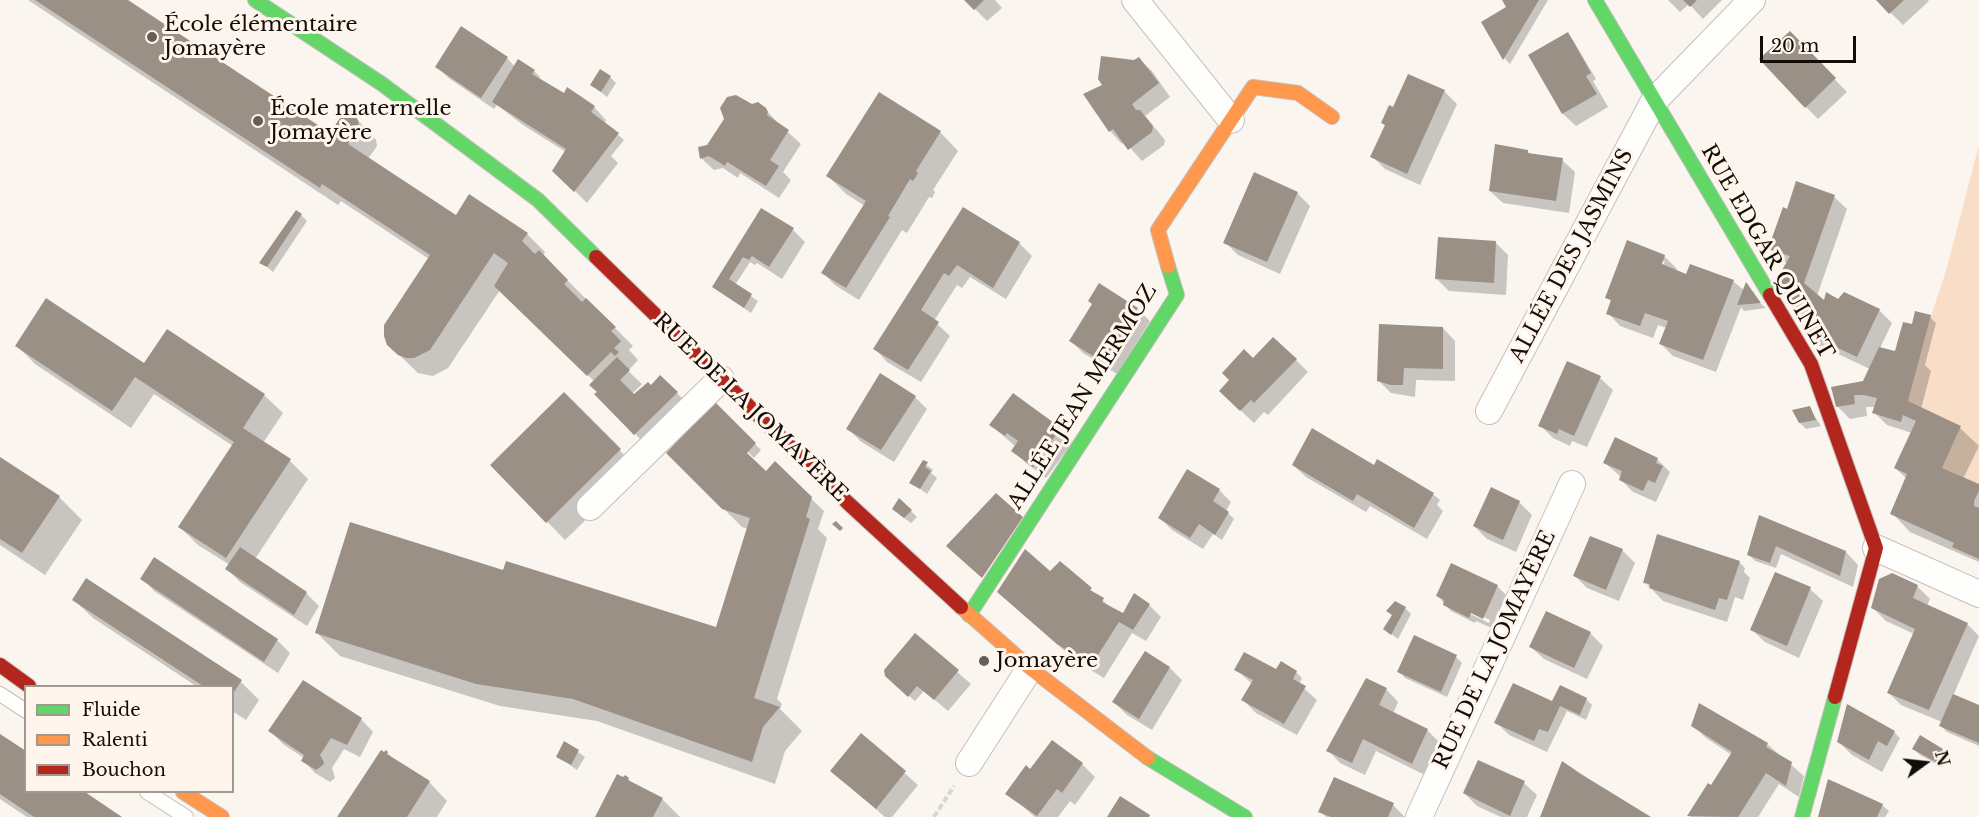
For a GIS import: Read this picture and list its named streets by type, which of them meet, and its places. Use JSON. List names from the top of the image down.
{
  "streets": {
    "street": [
      "RUE EDGAR QUINET",
      "ALLÉE DES JASMINS",
      "ALLÉE JEAN MERMOZ",
      "RUE DE LA JOMAYÈRE"
    ]
  },
  "crossings": [
    ["RUE EDGAR QUINET", "ALLÉE DES JASMINS"],
    ["ALLÉE JEAN MERMOZ", "RUE DE LA JOMAYÈRE"]
  ],
  "places": ["École élémentaire Jomayère", "École maternelle Jomayère", "Jomayère"],
  "legend": ["Fluide", "Ralenti", "Bouchon"],
  "scale_bar": "20 m",
  "north": "right"
}
